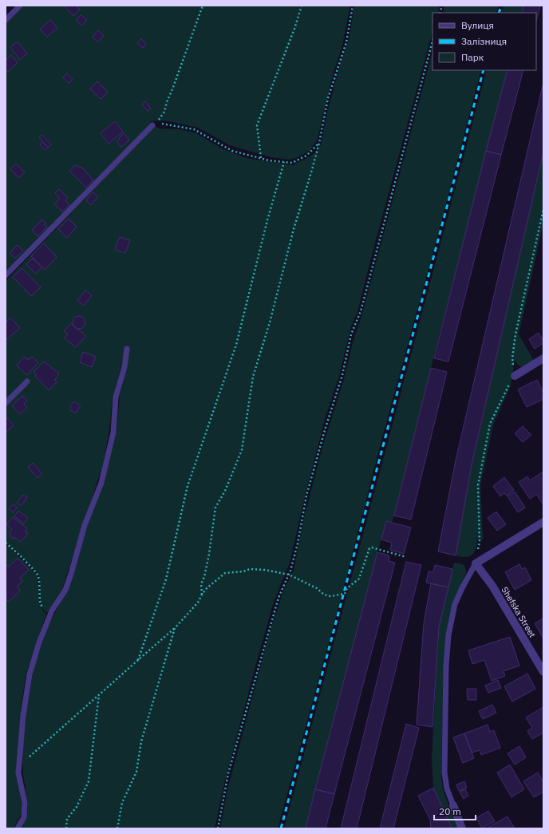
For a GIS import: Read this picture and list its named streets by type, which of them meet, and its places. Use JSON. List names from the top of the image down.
{
  "streets": {
    "street": ["Shefska Street"]
  },
  "legend": ["Вулиця", "Залізниця", "Парк"],
  "scale_bar": "20 m"
}
